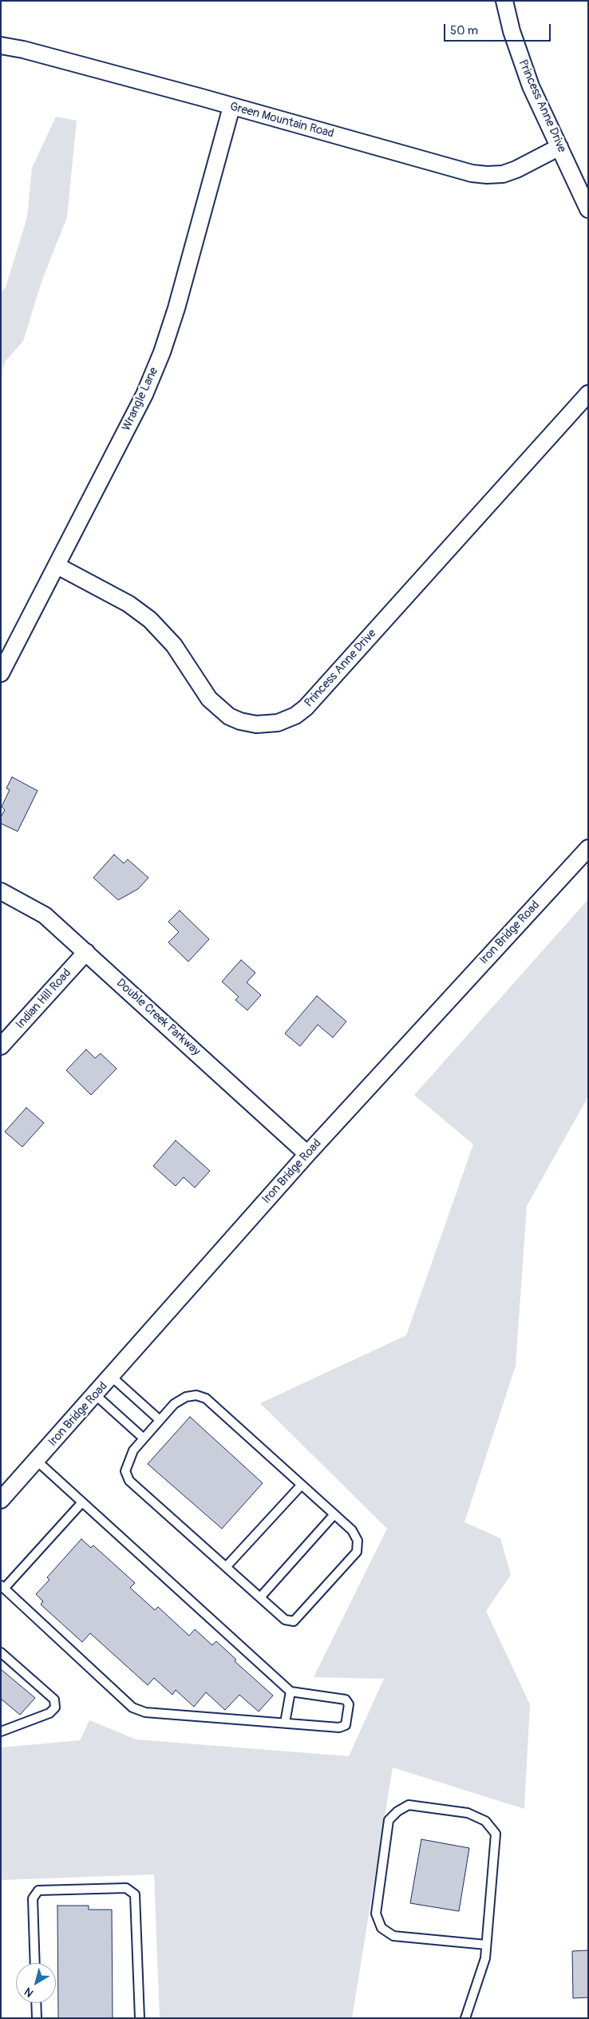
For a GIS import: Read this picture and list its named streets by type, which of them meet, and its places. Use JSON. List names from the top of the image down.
{
  "streets": {
    "street": [
      "Princess Anne Drive",
      "Green Mountain Road",
      "Wrangle Lane",
      "Iron Bridge Road",
      "Indian Hill Road",
      "Double Creek Parkway"
    ]
  },
  "crossings": [
    ["Princess Anne Drive", "Green Mountain Road"],
    ["Princess Anne Drive", "Wrangle Lane"],
    ["Green Mountain Road", "Wrangle Lane"],
    ["Iron Bridge Road", "Double Creek Parkway"],
    ["Indian Hill Road", "Double Creek Parkway"]
  ],
  "scale_bar": "50 m",
  "north": "bottom left"
}
